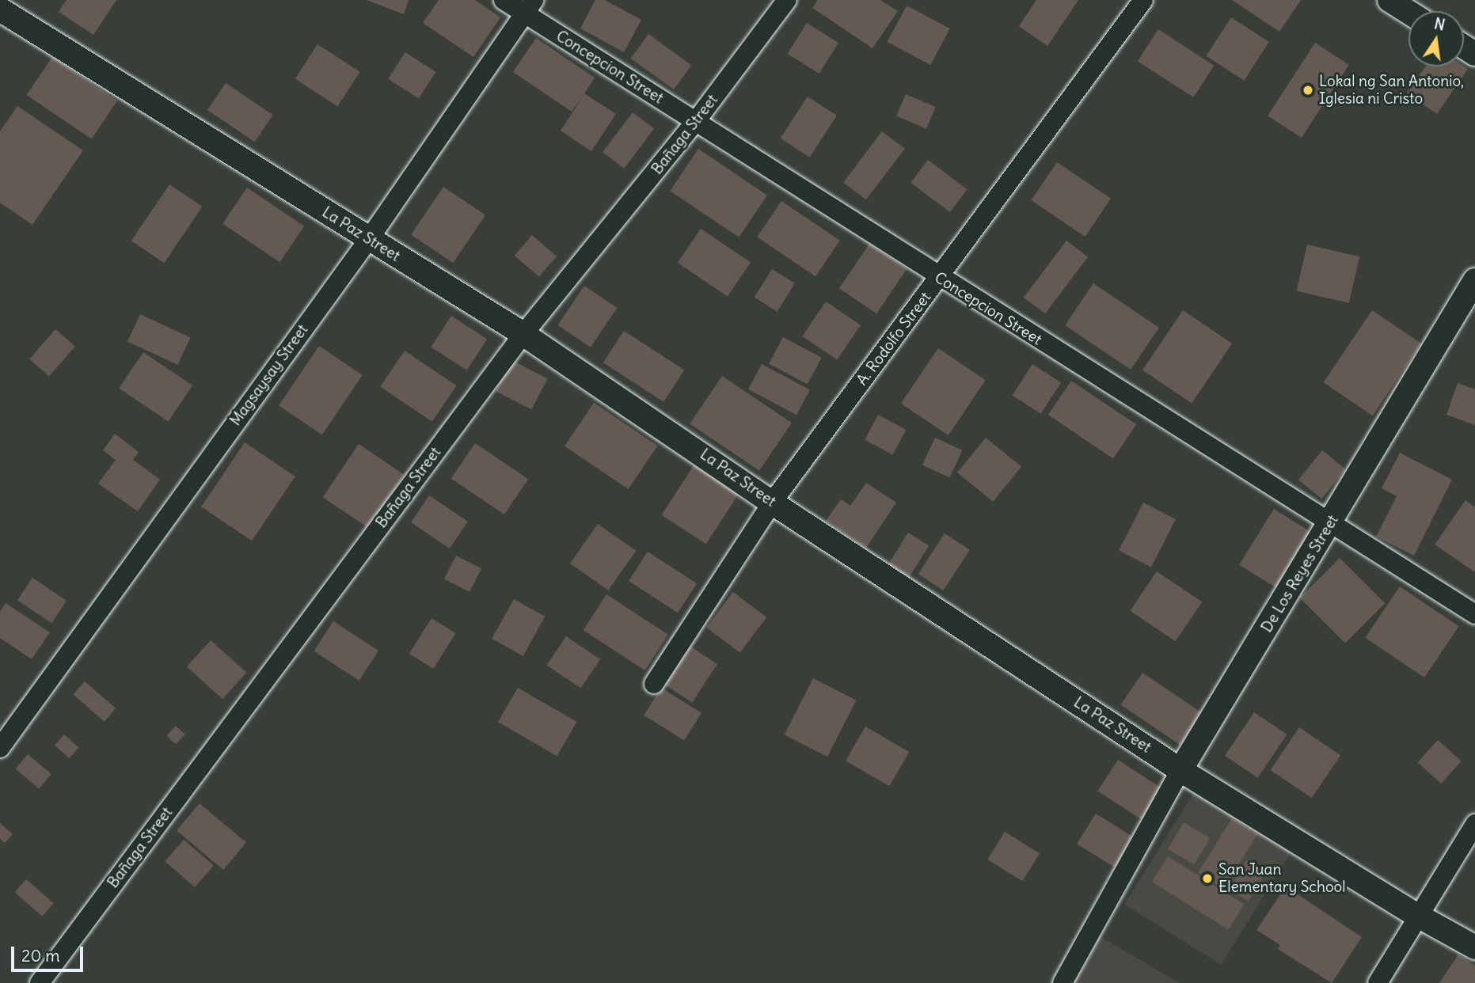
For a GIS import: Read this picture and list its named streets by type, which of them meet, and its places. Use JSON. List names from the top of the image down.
{
  "streets": {
    "street": [
      "Concepcion Street",
      "Bañaga Street",
      "La Paz Street",
      "A. Rodolfo Street",
      "Magsaysay Street",
      "De Los Reyes Street"
    ]
  },
  "crossings": [
    ["Concepcion Street", "Bañaga Street"],
    ["Concepcion Street", "A. Rodolfo Street"],
    ["Concepcion Street", "Magsaysay Street"],
    ["Concepcion Street", "De Los Reyes Street"],
    ["Bañaga Street", "La Paz Street"],
    ["La Paz Street", "A. Rodolfo Street"],
    ["La Paz Street", "Magsaysay Street"],
    ["La Paz Street", "De Los Reyes Street"]
  ],
  "places": ["Lokal ng San Antonio, Iglesia ni Cristo", "San Juan Elementary School"],
  "scale_bar": "20 m",
  "north": "top"
}
